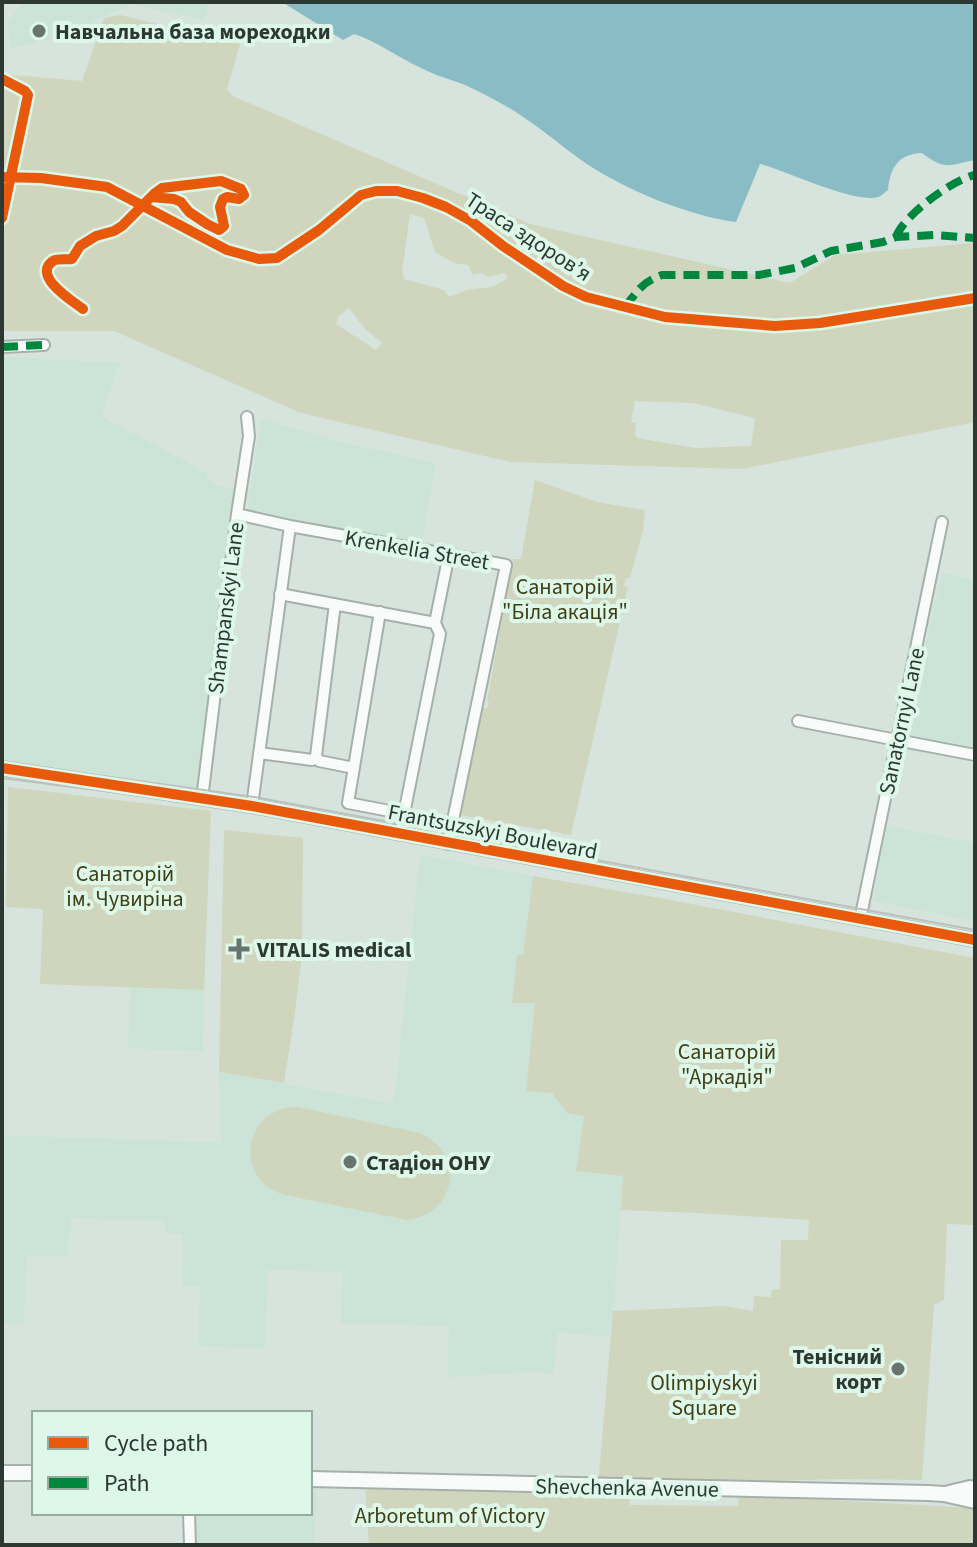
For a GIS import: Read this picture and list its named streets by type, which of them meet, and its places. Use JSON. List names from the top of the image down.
{
  "streets": {
    "main road": ["Shevchenka Avenue"],
    "street": [
      "Krenkelia Street",
      "Shampanskyi Lane",
      "Sanatornyi Lane",
      "Frantsuzskyi Boulevard"
    ],
    "cycle path": ["Траса здоров’я"]
  },
  "crossings": [
    ["Krenkelia Street", "Shampanskyi Lane"],
    ["Krenkelia Street", "Frantsuzskyi Boulevard"],
    ["Shampanskyi Lane", "Frantsuzskyi Boulevard"],
    ["Sanatornyi Lane", "Frantsuzskyi Boulevard"]
  ],
  "parks": [
    "Санаторій \"Біла акація\"",
    "Санаторій ім. Чувиріна",
    "Санаторій \"Аркадія\"",
    "Olimpiyskyi Square",
    "Arboretum of Victory"
  ],
  "places": {
    "other": ["Навчальна база мореходки", "Стадіон ОНУ", "Тенісний корт"],
    "health": ["VITALIS medical"]
  },
  "legend": ["Cycle path", "Path"]
}
